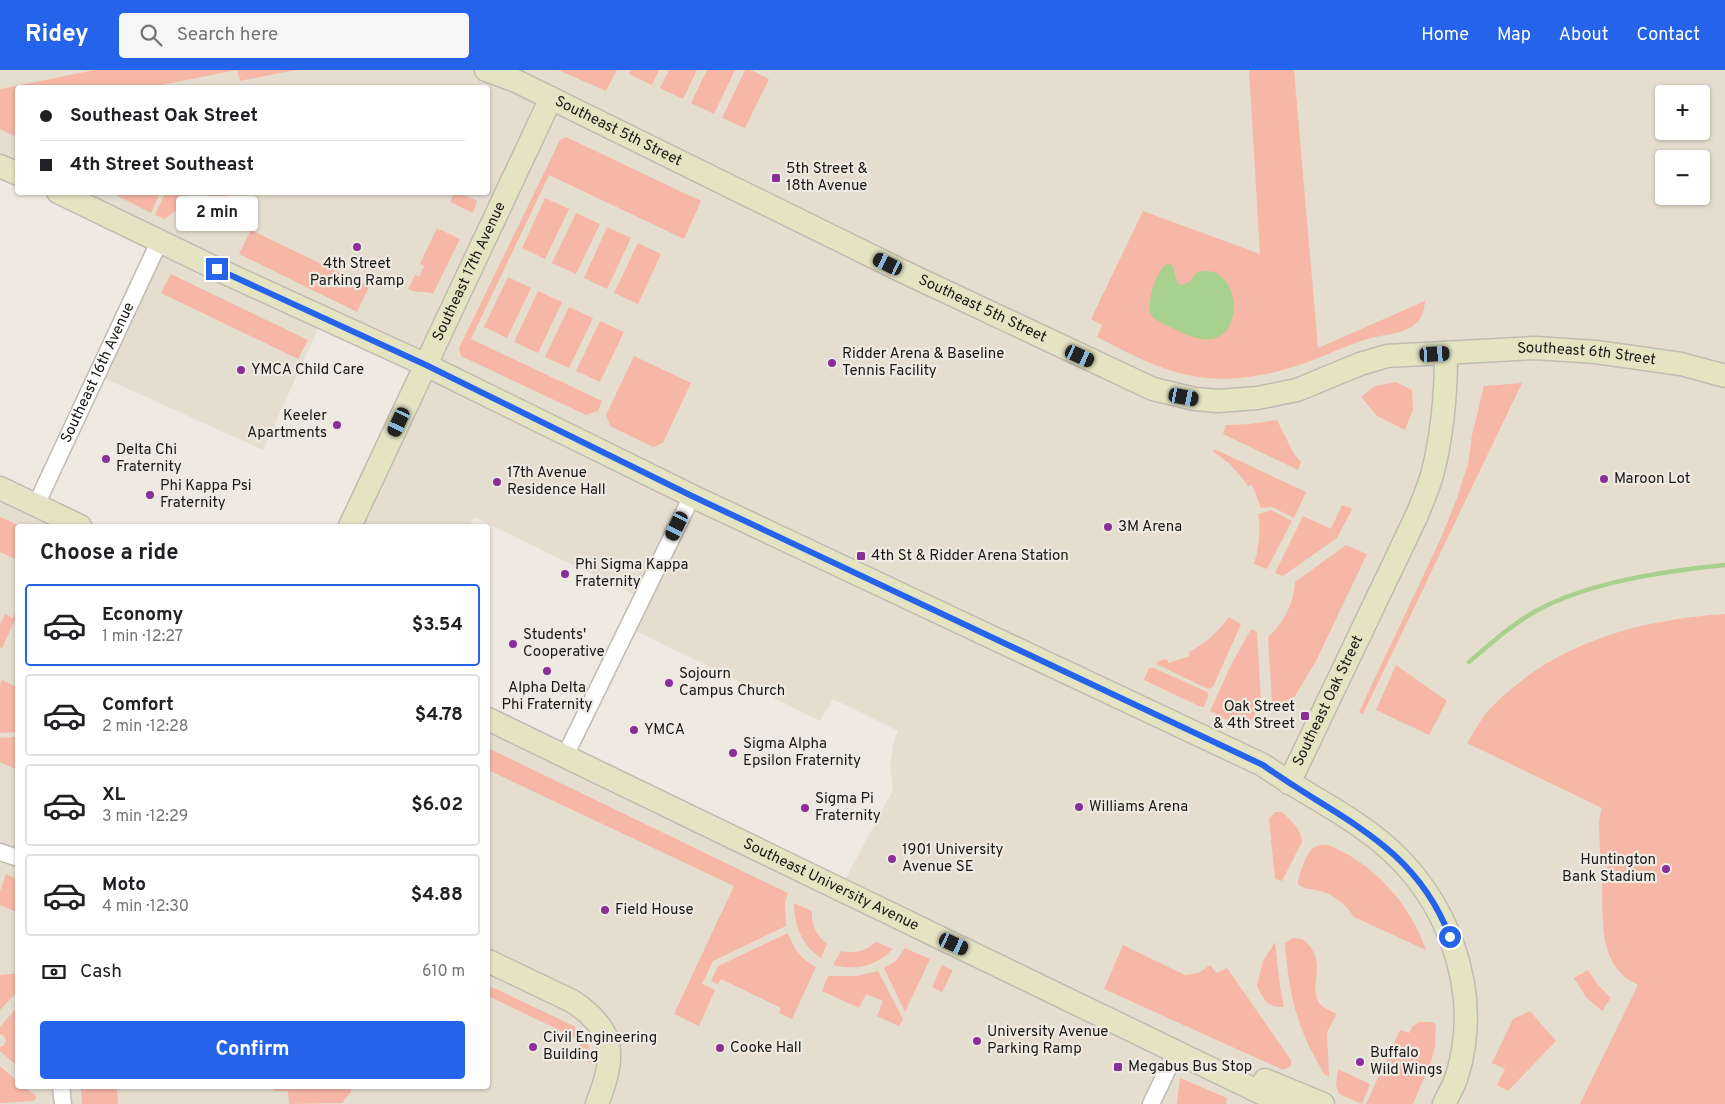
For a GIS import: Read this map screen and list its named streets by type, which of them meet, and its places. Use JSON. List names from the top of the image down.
{
  "streets": {
    "main road": [
      "Southeast 5th Street",
      "Southeast 17th Avenue",
      "Southeast 6th Street",
      "Southeast Oak Street",
      "Southeast University Avenue"
    ],
    "street": ["Southeast 16th Avenue"]
  },
  "crossings": [
    ["Southeast 5th Street", "Southeast 17th Avenue"],
    ["Southeast 5th Street", "Southeast 6th Street"],
    ["Southeast 5th Street", "Southeast Oak Street"],
    ["Southeast 6th Street", "Southeast Oak Street"]
  ],
  "places": {
    "transit": [
      "5th Street & 18th Avenue",
      "4th St & Ridder Arena Station",
      "Oak Street & 4th Street",
      "Megabus Bus Stop"
    ],
    "other": [
      "4th Street Parking Ramp",
      "Ridder Arena & Baseline Tennis Facility",
      "YMCA Child Care",
      "Keeler Apartments",
      "Delta Chi Fraternity",
      "Maroon Lot",
      "17th Avenue Residence Hall",
      "Phi Kappa Psi Fraternity",
      "3M Arena",
      "Phi Sigma Kappa Fraternity",
      "Students' Cooperative",
      "Alpha Delta Phi Fraternity",
      "Sojourn Campus Church",
      "YMCA",
      "Sigma Alpha Epsilon Fraternity",
      "Williams Arena",
      "Sigma Pi Fraternity",
      "1901 University Avenue SE",
      "Huntington Bank Stadium",
      "Field House",
      "University Avenue Parking Ramp",
      "Civil Engineering Building",
      "Cooke Hall",
      "Buffalo Wild Wings"
    ]
  },
  "page": {
    "header": "Ridey",
    "search": "Search here",
    "nav": [
      "Home",
      "Map",
      "About",
      "Contact"
    ],
    "map_buttons": ["+", "−"],
    "banner": ["Southeast Oak Street", "4th Street Southeast"],
    "bubble": "2 min",
    "heading": "Choose a ride",
    "list": [
      {
        "name": "Economy",
        "note": "1 min · 12:27",
        "value": "$3.54"
      },
      {
        "name": "Comfort",
        "note": "2 min · 12:28",
        "value": "$4.78"
      },
      {
        "name": "XL",
        "note": "3 min · 12:29",
        "value": "$6.02"
      },
      {
        "name": "Moto",
        "note": "4 min · 12:30",
        "value": "$4.88"
      }
    ],
    "pay": ["Cash", "610 m"],
    "buttons": "Confirm"
  }
}
